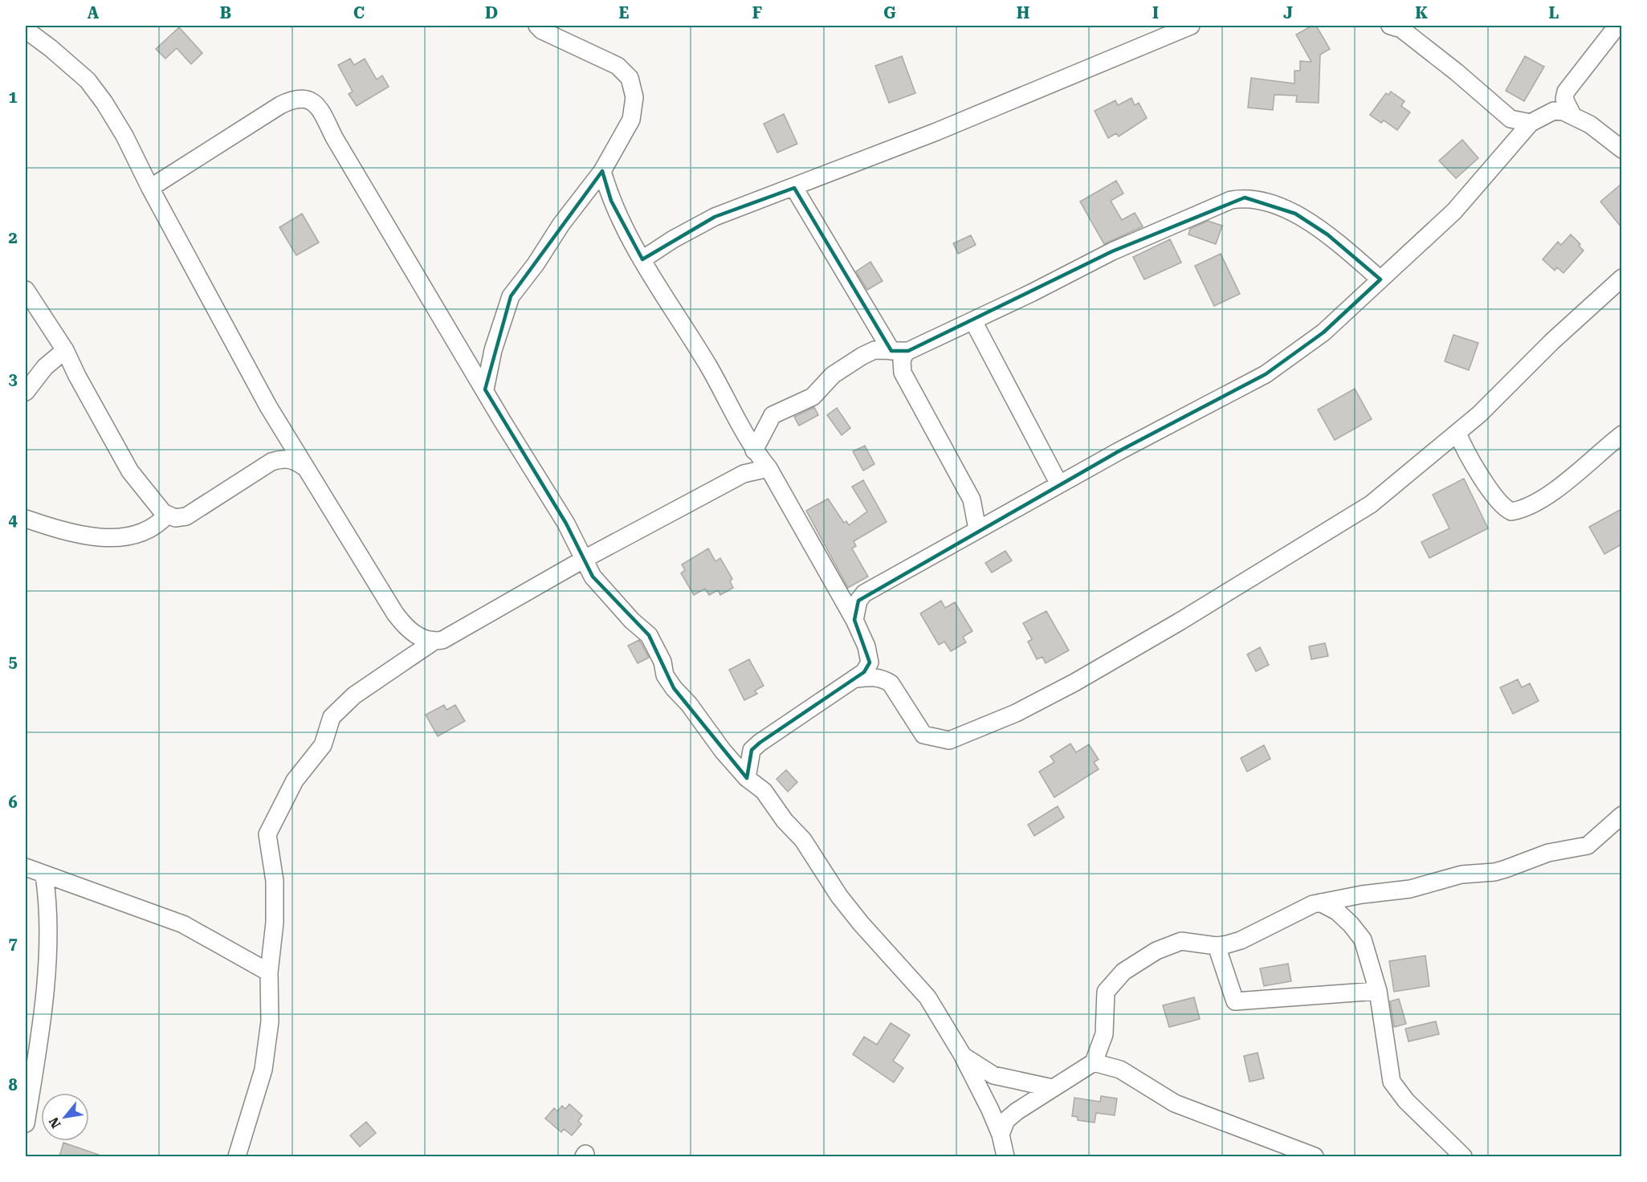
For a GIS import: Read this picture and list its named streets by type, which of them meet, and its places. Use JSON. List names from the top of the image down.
{
  "north": "bottom left",
  "grid": {
    "columns": [
      "A",
      "B",
      "C",
      "D",
      "E",
      "F",
      "G",
      "H",
      "I",
      "J",
      "K",
      "L"
    ],
    "rows": [
      "1",
      "2",
      "3",
      "4",
      "5",
      "6",
      "7",
      "8"
    ]
  }
}
